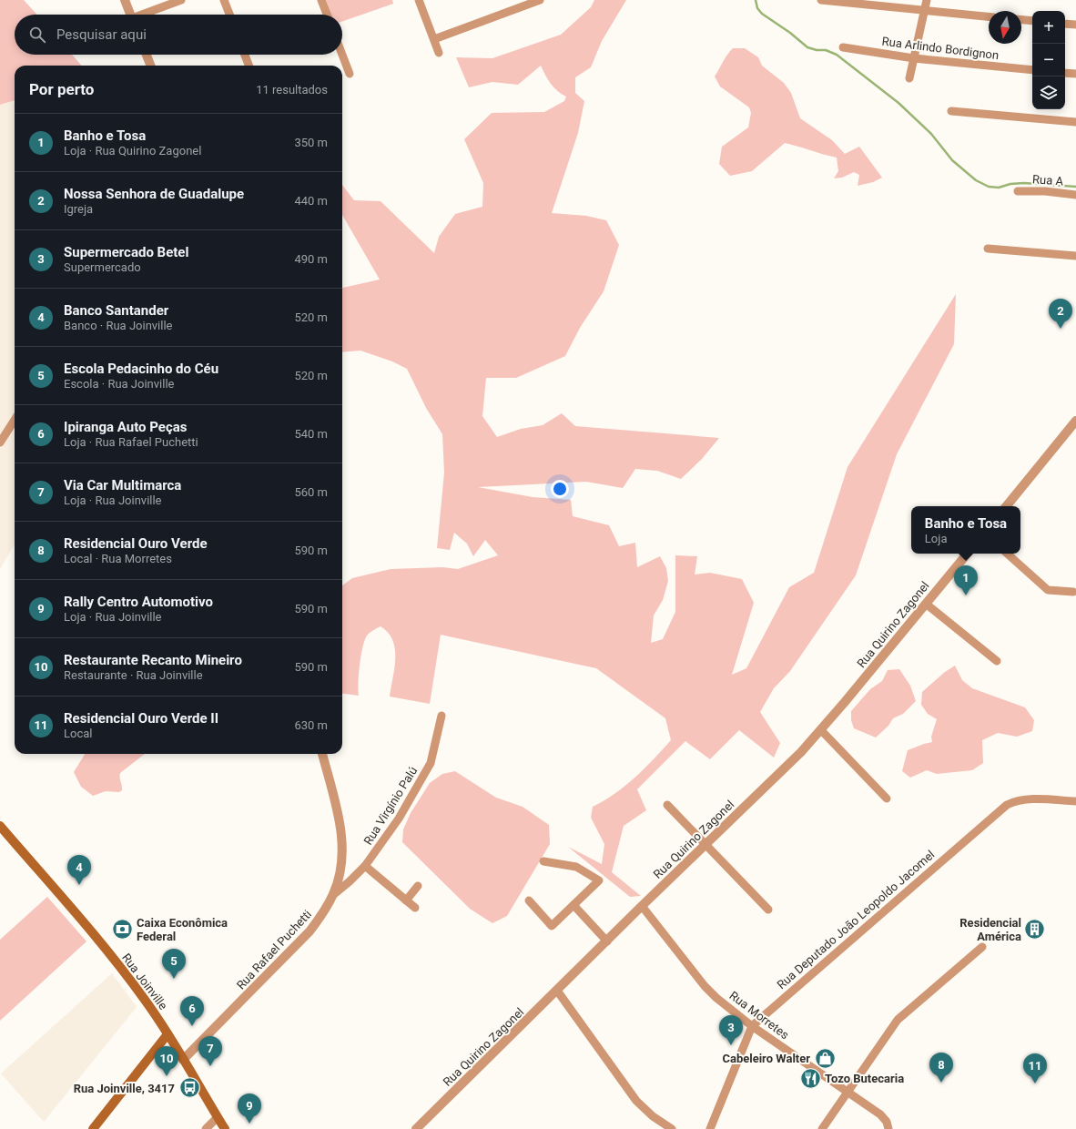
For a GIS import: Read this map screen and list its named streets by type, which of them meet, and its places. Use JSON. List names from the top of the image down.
{
  "streets": {
    "main road": ["Rua Joinville"],
    "street": [
      "Rua Arlindo Bordignon",
      "Rua A",
      "Rua Quirino Zagonel",
      "Rua Virgínio Palú",
      "Rua Deputado João Leopoldo Jacomel",
      "Rua Rafael Puchetti",
      "Rua Morretes"
    ]
  },
  "crossings": [
    ["Rua Quirino Zagonel", "Rua Morretes"],
    ["Rua Virgínio Palú", "Rua Rafael Puchetti"],
    ["Rua Deputado João Leopoldo Jacomel", "Rua Morretes"],
    ["Rua Rafael Puchetti", "Rua Joinville"]
  ],
  "places": {
    "bank": ["Caixa Econômica Federal"],
    "building": ["Residencial América"],
    "shop": ["Cabeleiro Walter"],
    "restaurant": ["Tozo Butecaria"],
    "bus stop": ["Rua Joinville, 3417"]
  },
  "north": "bottom",
  "page": {
    "map_buttons": ["+", "−"],
    "search": "Pesquisar aqui",
    "heading": ["Por perto", "11 resultados"],
    "list": [
      {
        "mark": "1",
        "name": "Banho e Tosa",
        "note": "Loja · Rua Quirino Zagonel",
        "value": "350 m"
      },
      {
        "mark": "2",
        "name": "Nossa Senhora de Guadalupe",
        "note": "Igreja",
        "value": "440 m"
      },
      {
        "mark": "3",
        "name": "Supermercado Betel",
        "note": "Supermercado",
        "value": "490 m"
      },
      {
        "mark": "4",
        "name": "Banco Santander",
        "note": "Banco · Rua Joinville",
        "value": "520 m"
      },
      {
        "mark": "5",
        "name": "Escola Pedacinho do Céu",
        "note": "Escola · Rua Joinville",
        "value": "520 m"
      },
      {
        "mark": "6",
        "name": "Ipiranga Auto Peças",
        "note": "Loja · Rua Rafael Puchetti",
        "value": "540 m"
      },
      {
        "mark": "7",
        "name": "Via Car Multimarca",
        "note": "Loja · Rua Joinville",
        "value": "560 m"
      },
      {
        "mark": "8",
        "name": "Residencial Ouro Verde",
        "note": "Local · Rua Morretes",
        "value": "590 m"
      },
      {
        "mark": "9",
        "name": "Rally Centro Automotivo",
        "note": "Loja · Rua Joinville",
        "value": "590 m"
      },
      {
        "mark": "10",
        "name": "Restaurante Recanto Mineiro",
        "note": "Restaurante · Rua Joinville",
        "value": "590 m"
      },
      {
        "mark": "11",
        "name": "Residencial Ouro Verde II",
        "note": "Local",
        "value": "630 m"
      }
    ],
    "pins": [
      "2",
      "1",
      "4",
      "5",
      "6",
      "3",
      "7",
      "10",
      "8",
      "11",
      "9"
    ],
    "popup": ["Banho e Tosa", "Loja"]
  }
}
